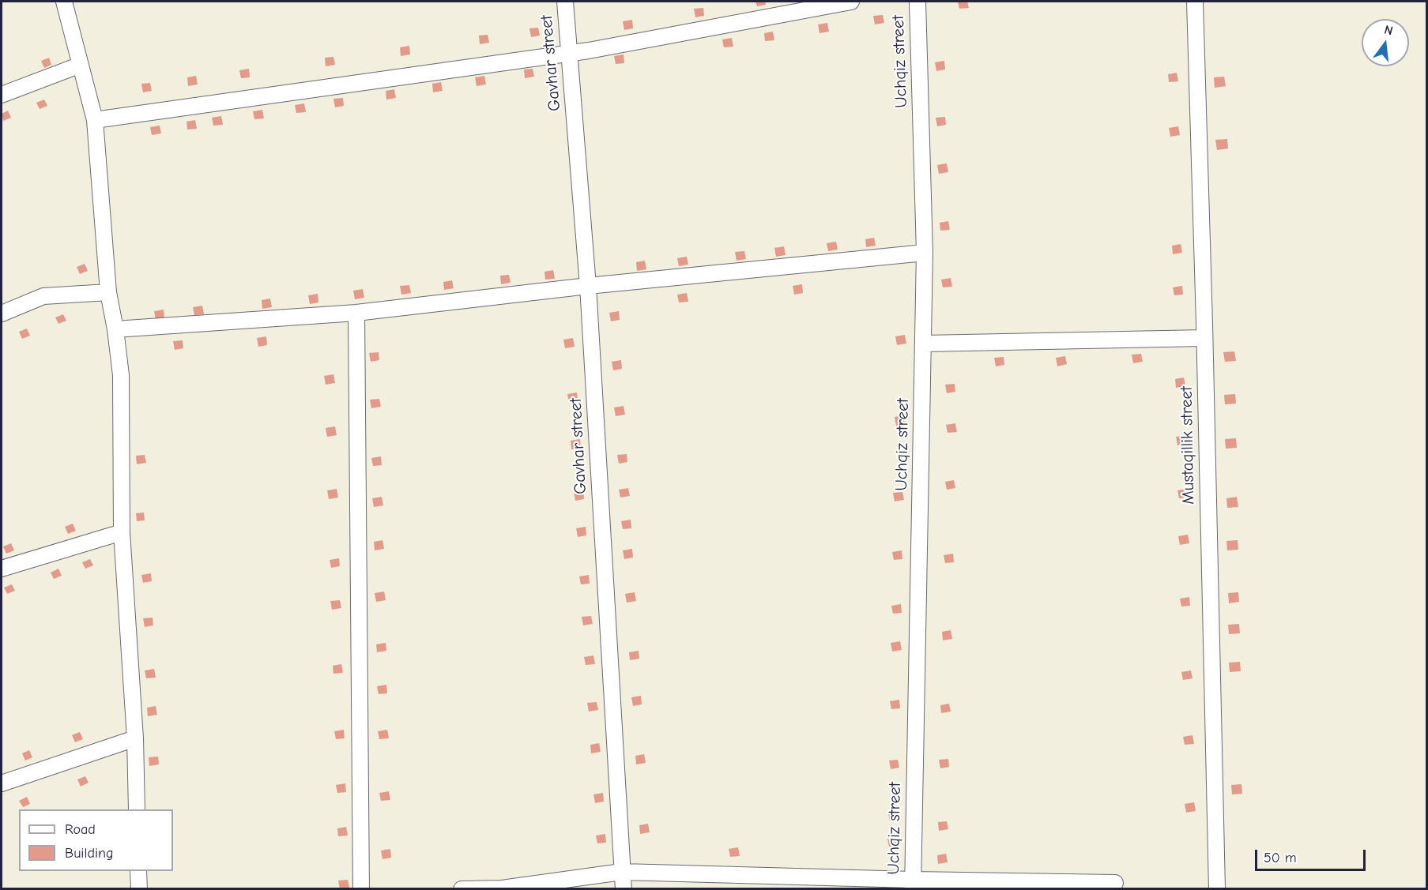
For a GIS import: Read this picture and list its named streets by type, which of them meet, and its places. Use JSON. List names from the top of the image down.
{
  "streets": {
    "street": ["Uchqiz street", "Gavhar street", "Mustaqillik street"]
  },
  "legend": ["Road", "Building"],
  "scale_bar": "50 m",
  "north": "top"
}
